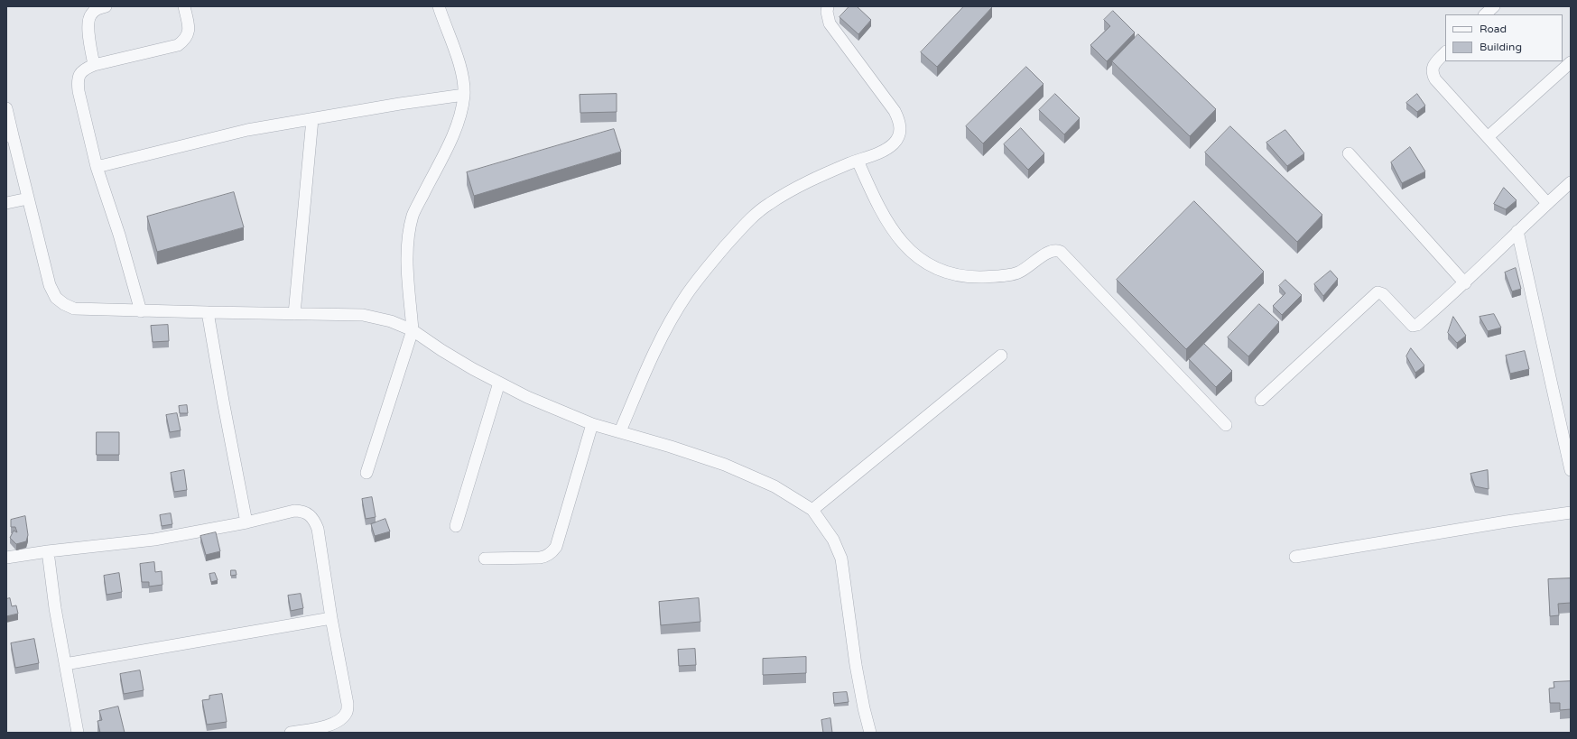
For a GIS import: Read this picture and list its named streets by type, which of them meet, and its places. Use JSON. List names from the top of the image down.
{
  "legend": ["Road", "Building"]
}
